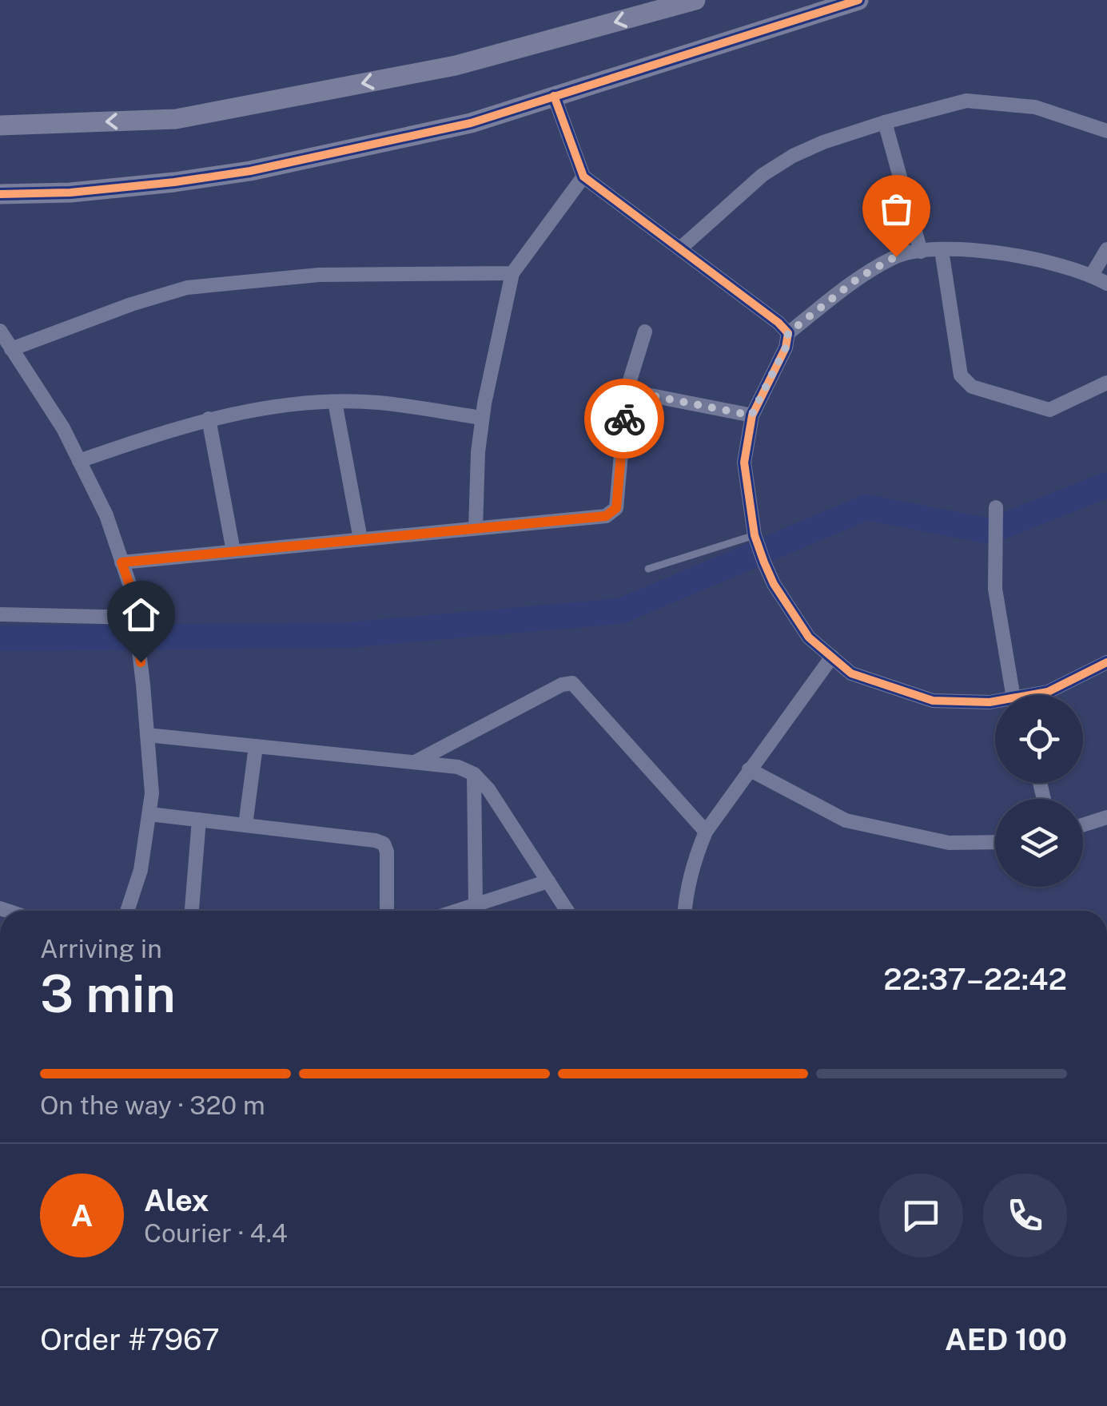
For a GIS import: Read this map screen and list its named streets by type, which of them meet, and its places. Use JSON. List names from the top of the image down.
{
  "page": {
    "heading": ["3 min", "Arriving in", "22:37–22:42"],
    "panel": [
      "Alex",
      "Courier · 4.4",
      "Order #7967",
      "AED 100"
    ],
    "bar": "On the way · 320 m",
    "round": "A"
  }
}
